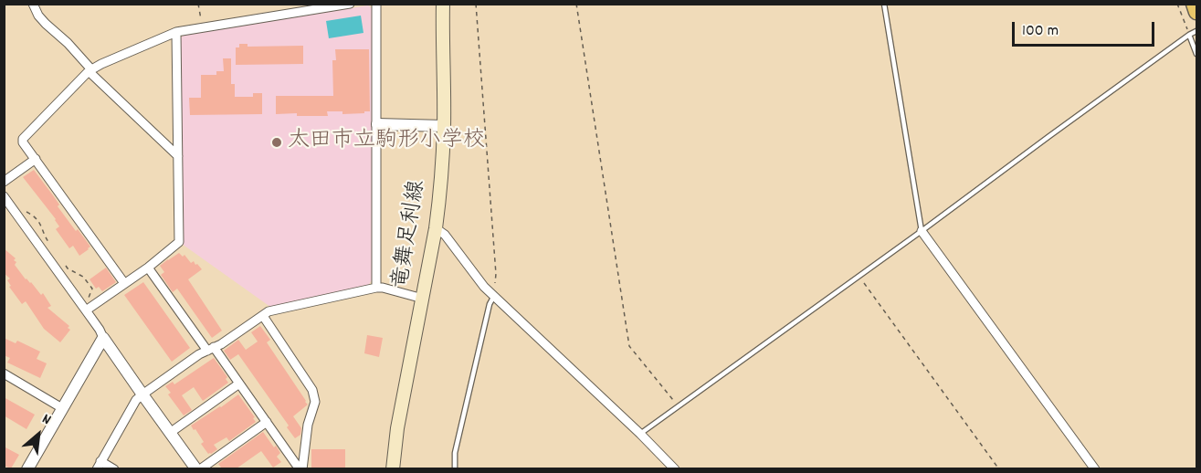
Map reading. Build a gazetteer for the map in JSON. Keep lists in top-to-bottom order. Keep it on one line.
{"streets":{"main road":["竜舞足利線"]},"places":["太田市立駒形小学校"],"scale_bar":"100 m","north":"top right"}
